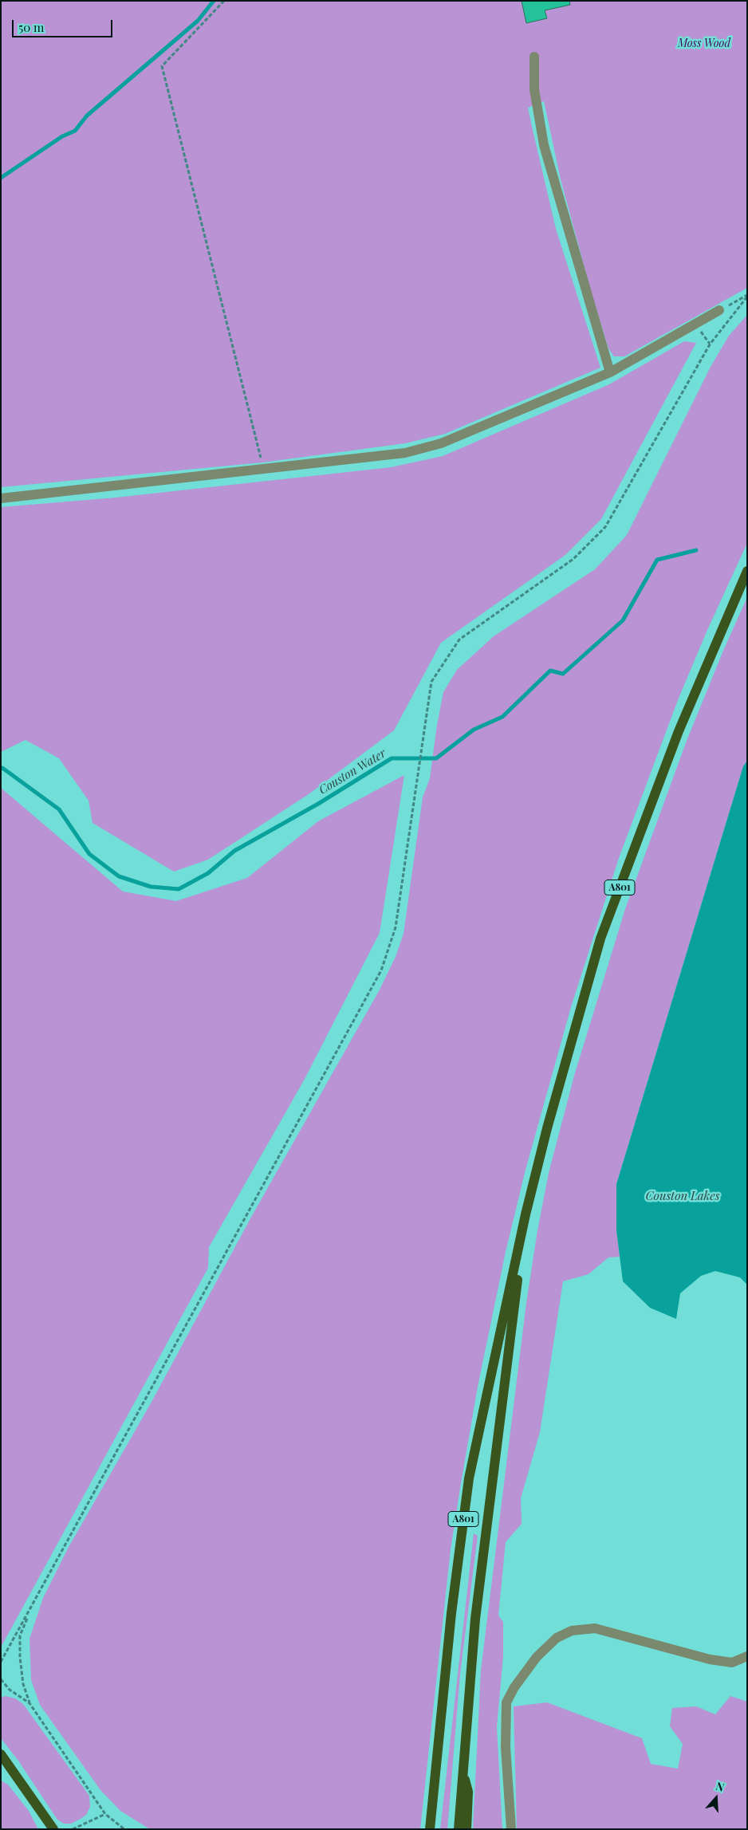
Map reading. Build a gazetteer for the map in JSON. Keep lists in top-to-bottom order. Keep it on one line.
{"streets":{"main road":["A801"]},"water":["Couston Water","Couston Lakes"],"parks":["Moss Wood"],"scale_bar":"50 m","north":"top"}
